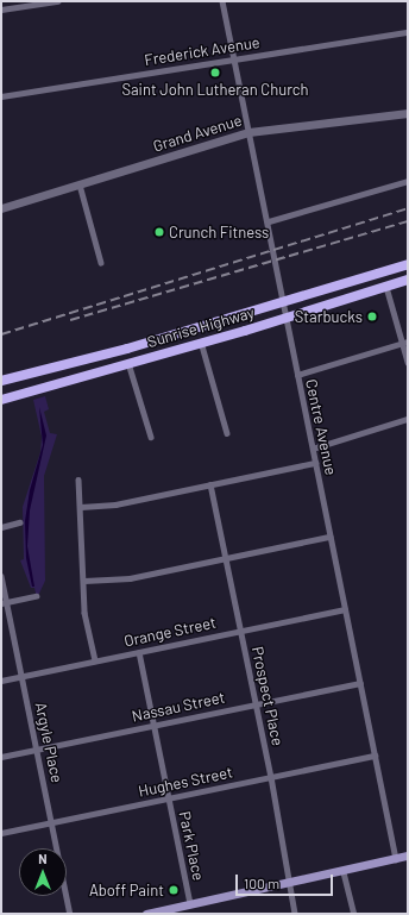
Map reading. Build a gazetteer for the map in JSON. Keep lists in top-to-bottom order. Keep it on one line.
{"streets":{"highway":["Sunrise Highway"],"street":["Frederick Avenue","Grand Avenue","Centre Avenue","Orange Street","Prospect Place","Nassau Street","Argyle Place","Hughes Street","Park Place"]},"crossings":[["Frederick Avenue","Centre Avenue"],["Grand Avenue","Centre Avenue"],["Sunrise Highway","Centre Avenue"],["Centre Avenue","Orange Street"],["Centre Avenue","Nassau Street"],["Centre Avenue","Hughes Street"],["Orange Street","Prospect Place"],["Orange Street","Argyle Place"],["Orange Street","Park Place"],["Prospect Place","Nassau Street"],["Prospect Place","Hughes Street"],["Nassau Street","Argyle Place"],["Nassau Street","Park Place"],["Argyle Place","Hughes Street"],["Hughes Street","Park Place"]],"places":["Saint John Lutheran Church","Crunch Fitness","Starbucks","Aboff Paint"],"scale_bar":"100 m","north":"top"}
